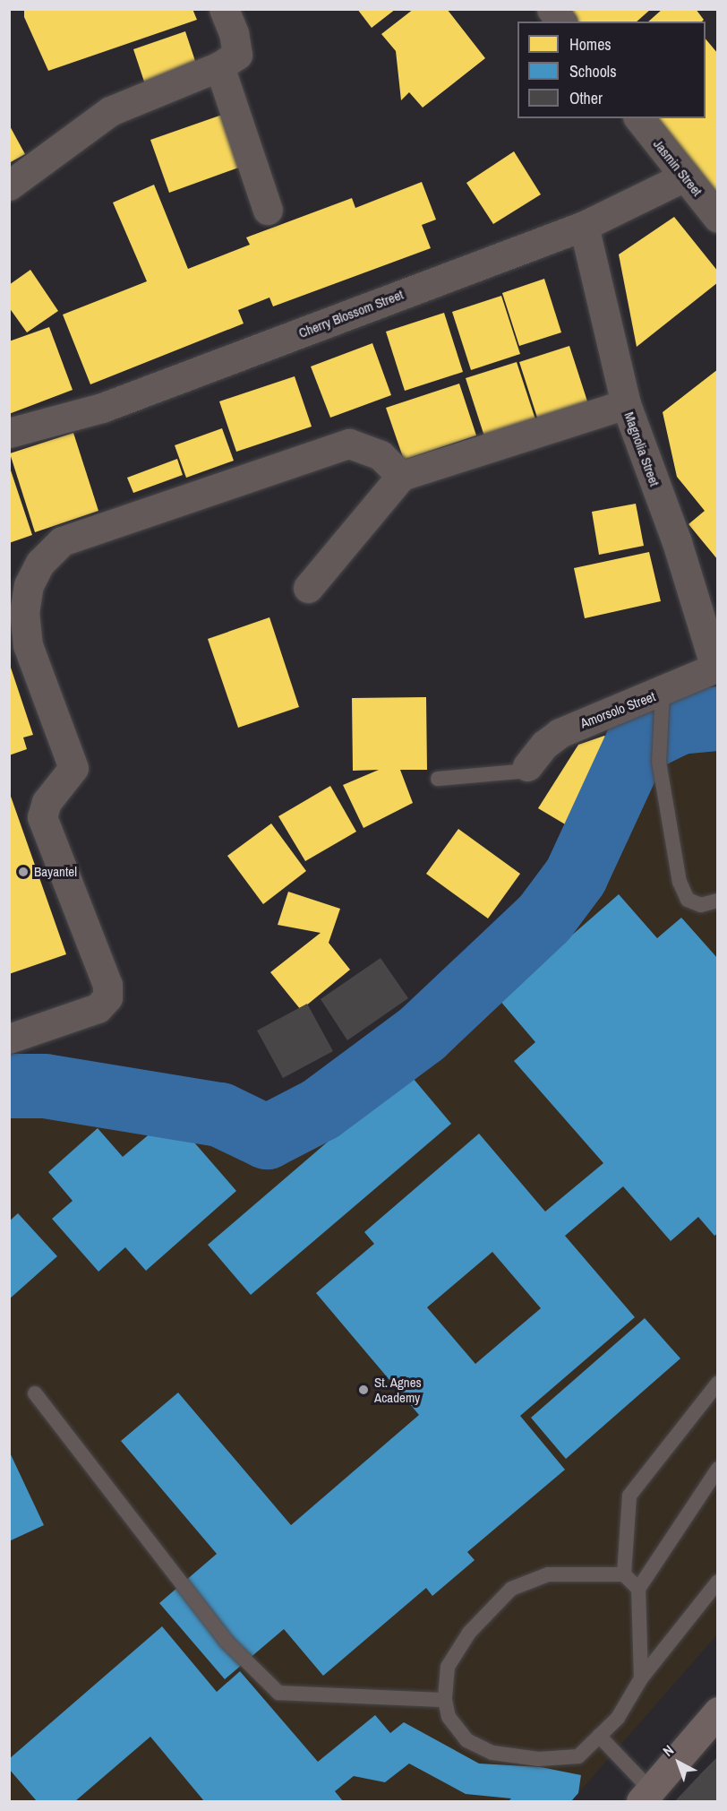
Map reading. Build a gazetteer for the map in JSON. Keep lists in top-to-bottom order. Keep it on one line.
{"streets":{"street":["Jasmin Street","Cherry Blossom Street","Magnolia Street","Amorsolo Street"]},"crossings":[["Jasmin Street","Cherry Blossom Street"],["Cherry Blossom Street","Magnolia Street"],["Magnolia Street","Amorsolo Street"]],"places":["Bayantel","St. Agnes Academy"],"legend":["Homes","Schools","Other"],"north":"top left"}
